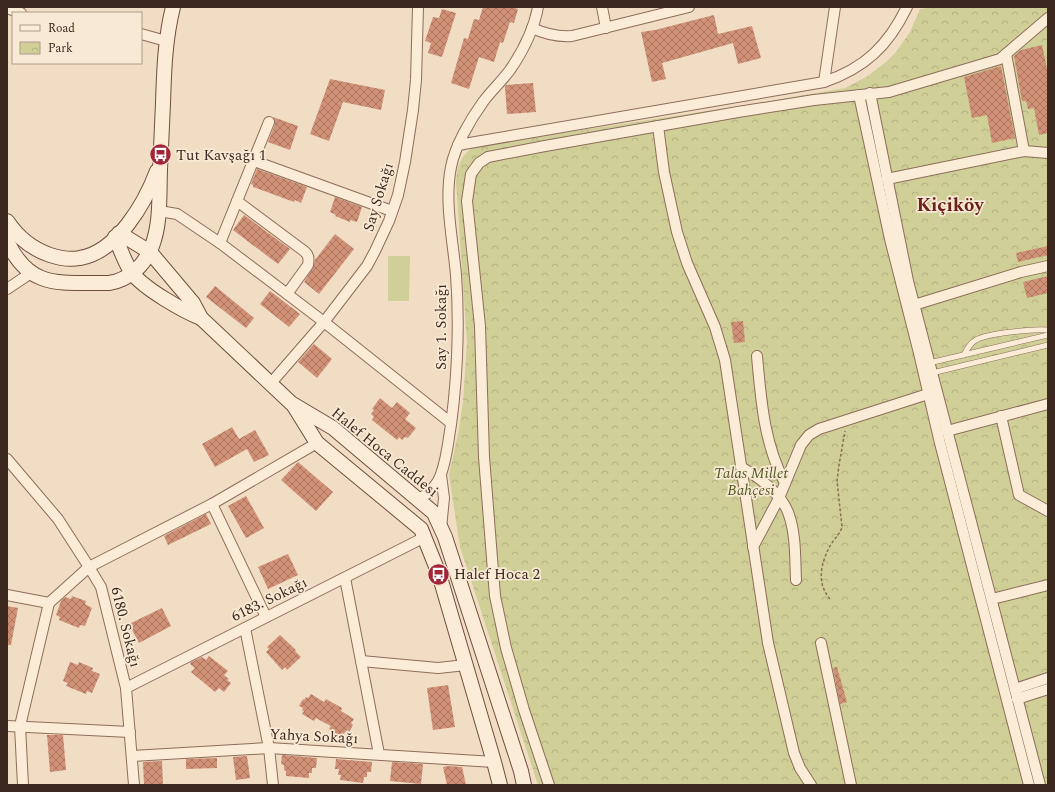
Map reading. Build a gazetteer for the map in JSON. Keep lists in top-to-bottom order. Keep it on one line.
{"streets":{"main road":["Halef Hoca Caddesi"],"street":["Say Sokağı","Say 1. Sokağı","6183. Sokağı","6180. Sokağı","Yahya Sokağı"]},"crossings":[["Say 1. Sokağı","Halef Hoca Caddesi"],["6183. Sokağı","6180. Sokağı"],["6180. Sokağı","Yahya Sokağı"]],"districts":["Kiçiköy"],"parks":["Talas Millet Bahçesi"],"places":{"bus stop":["Tut Kavşağı 1","Halef Hoca 2"]},"legend":["Road","Park"]}
